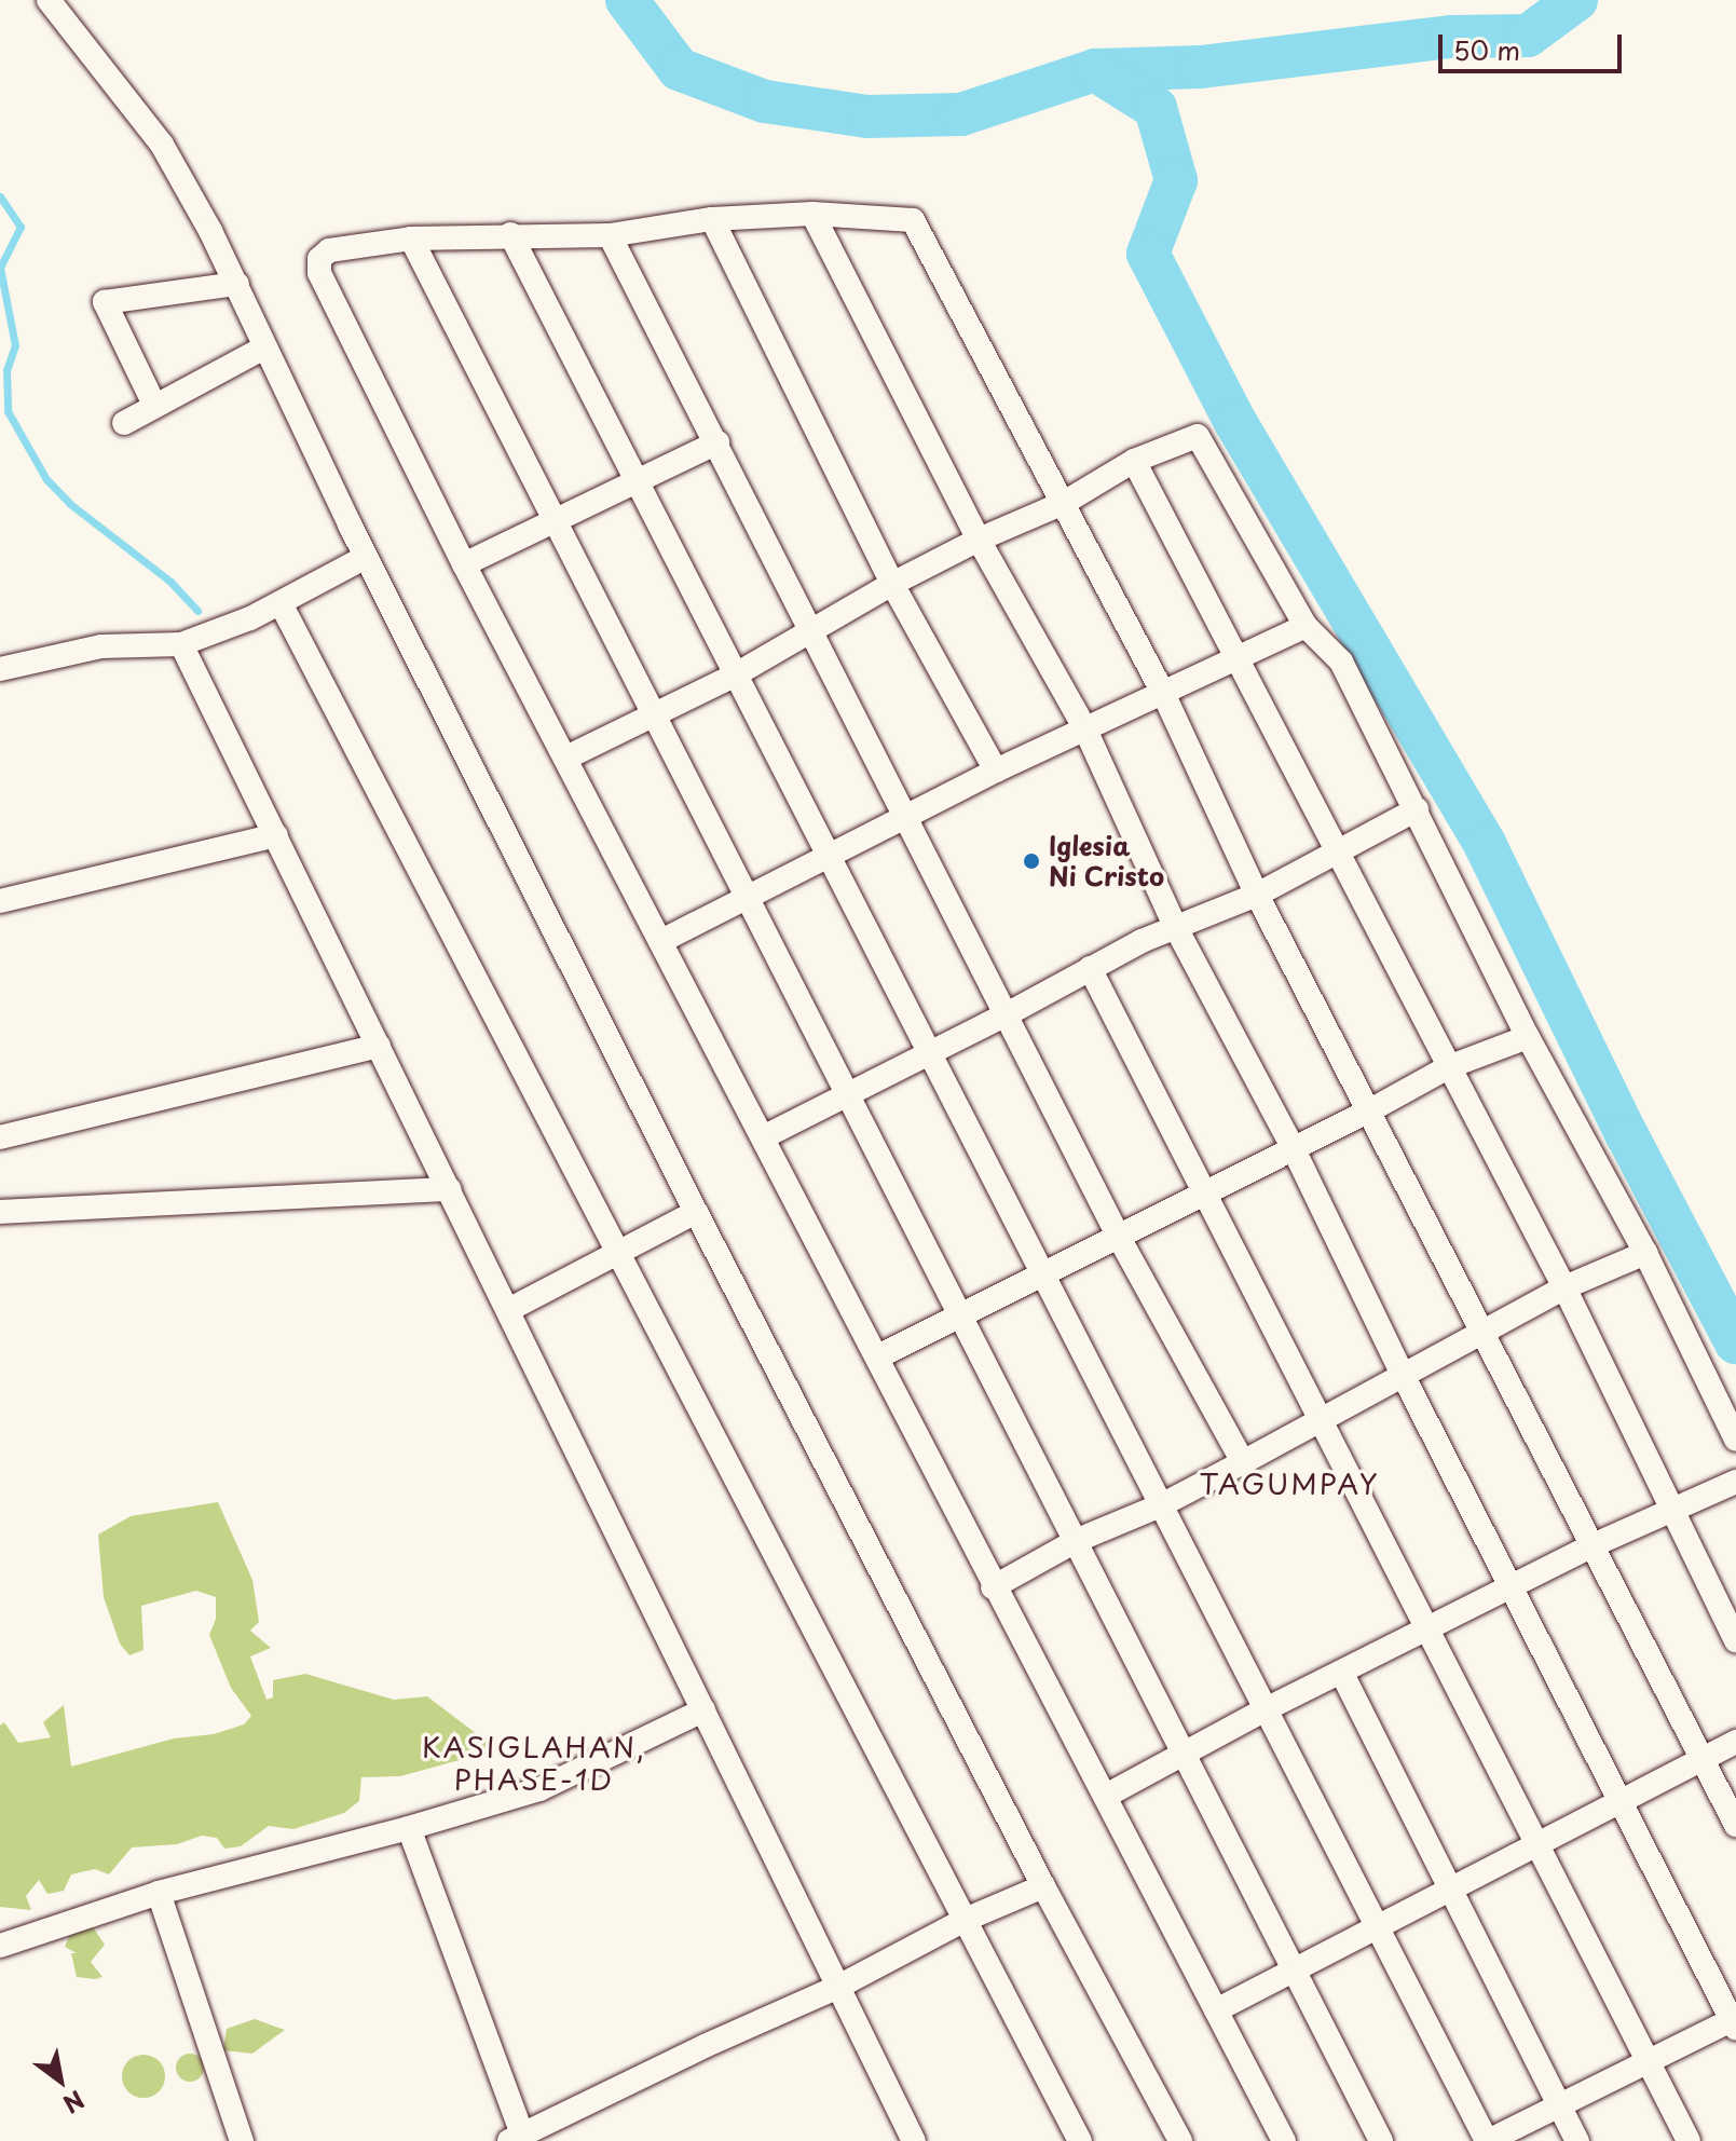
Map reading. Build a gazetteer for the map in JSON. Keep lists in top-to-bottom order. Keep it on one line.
{"districts":["TAGUMPAY","KASIGLAHAN, PHASE-1D"],"places":["Iglesia Ni Cristo"],"scale_bar":"50 m","north":"bottom right"}
